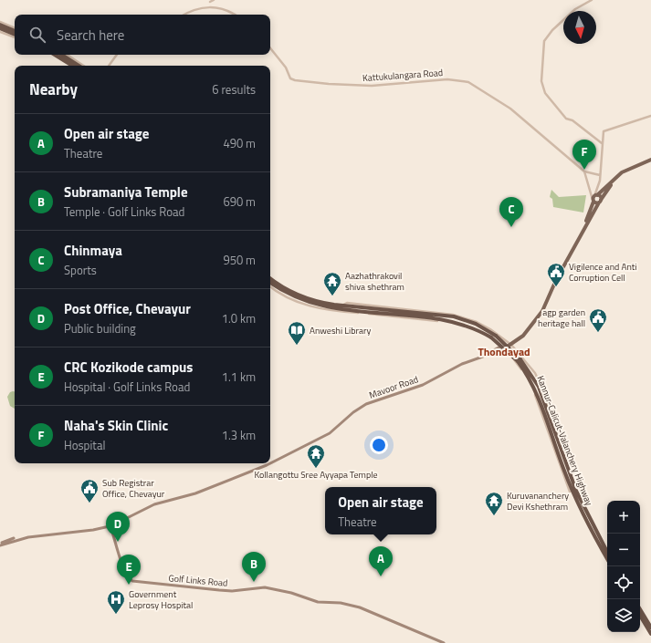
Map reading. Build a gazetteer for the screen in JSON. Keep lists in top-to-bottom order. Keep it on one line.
{"streets":{"highway":["Kannur-Calicut-Valanchery Highway"],"main road":["Mavoor Road","Golf Links Road"],"street":["Kattukulangara Road"]},"crossings":[["Mavoor Road","Golf Links Road"]],"districts":["Thondayad"],"places":{"public building":["Vigilence and Anti Corruption Cell","agp garden heritage hall","Sub Registrar Office, Chevayur"],"temple":["Aazhathrakovil shiva shethram","Kollangottu Sree Ayyapa Temple","Kuruvananchery Devi Kshethram"],"library":["Anweshi Library"],"hospital":["Government Leprosy Hospital"]},"north":"bottom","page":{"search":"Search here","heading":["Nearby","6 results"],"list":[{"mark":"A","name":"Open air stage","note":"Theatre","value":"490 m"},{"mark":"B","name":"Subramaniya Temple","note":"Temple · Golf Links Road","value":"690 m"},{"mark":"C","name":"Chinmaya","note":"Sports","value":"950 m"},{"mark":"D","name":"Post Office, Chevayur","note":"Public building","value":"1.0 km"},{"mark":"E","name":"CRC Kozikode campus","note":"Hospital · Golf Links Road","value":"1.1 km"},{"mark":"F","name":"Naha's Skin Clinic","note":"Hospital","value":"1.3 km"}],"pins":["F","C","D","A","B","E"],"popup":["Open air stage","Theatre"],"map_buttons":["+","−"]}}
